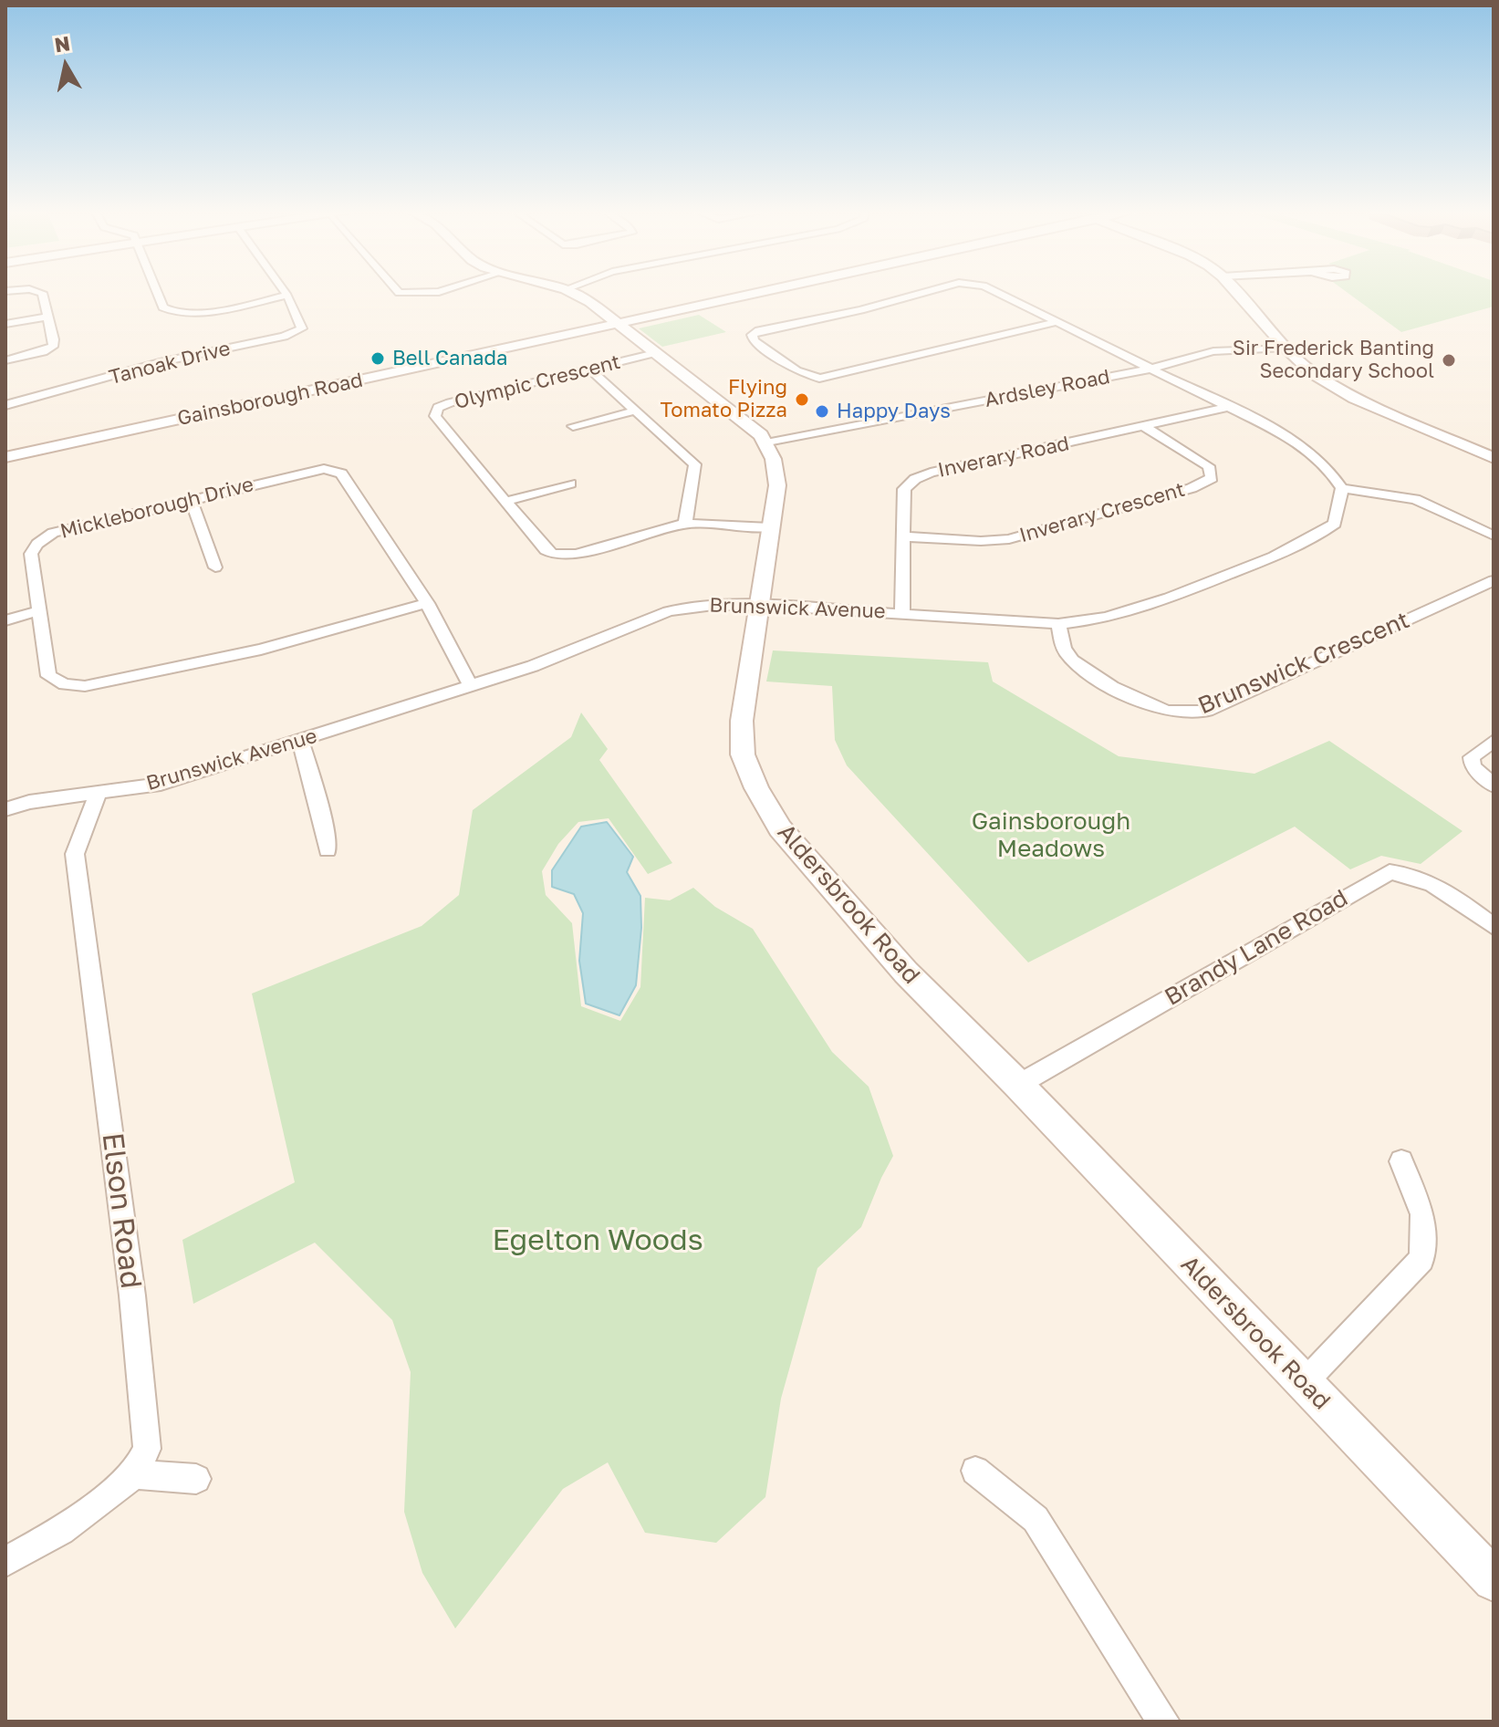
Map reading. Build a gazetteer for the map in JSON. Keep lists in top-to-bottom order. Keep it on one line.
{"streets":{"street":["Tanoak Drive","Olympic Crescent","Ardsley Road","Gainsborough Road","Inverary Road","Mickleborough Drive","Inverary Crescent","Brunswick Avenue","Brunswick Crescent","Aldersbrook Road","Brandy Lane Road","Elson Road"]},"crossings":[["Olympic Crescent","Aldersbrook Road"],["Ardsley Road","Aldersbrook Road"],["Gainsborough Road","Aldersbrook Road"],["Inverary Road","Inverary Crescent"],["Inverary Road","Brunswick Avenue"],["Mickleborough Drive","Brunswick Avenue"],["Brunswick Avenue","Brunswick Crescent"],["Brunswick Avenue","Aldersbrook Road"],["Brunswick Avenue","Elson Road"],["Aldersbrook Road","Brandy Lane Road"]],"parks":["Gainsborough Meadows","Egelton Woods"],"places":["Bell Canada","Sir Frederick Banting Secondary School","Flying Tomato Pizza","Happy Days"],"north":"top"}
